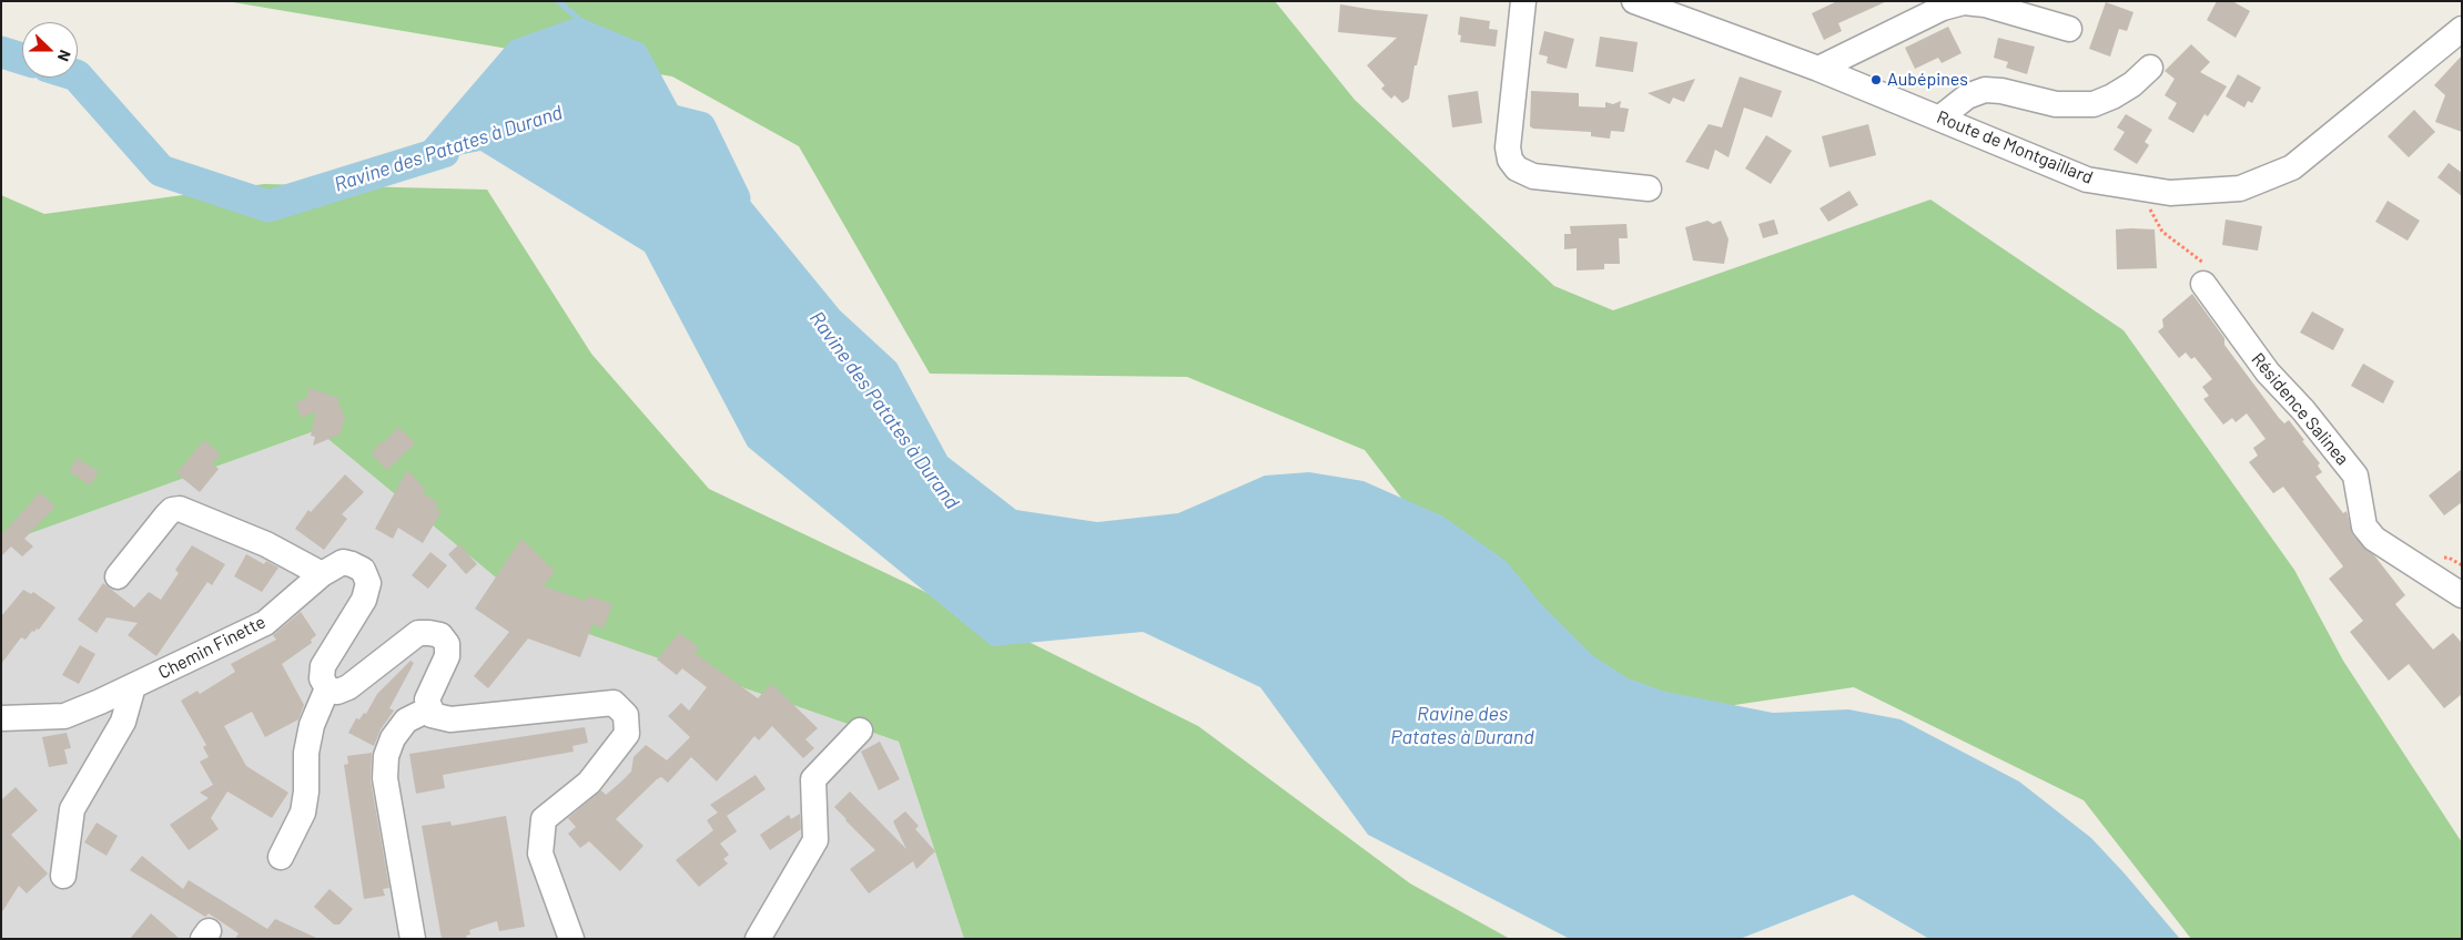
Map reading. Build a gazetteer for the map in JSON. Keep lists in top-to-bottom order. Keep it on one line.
{"streets":{"street":["Route de Montgaillard","Résidence Salinea","Chemin Finette"]},"water":["Ravine des Patates à Durand"],"places":["Aubépines"],"north":"right"}
